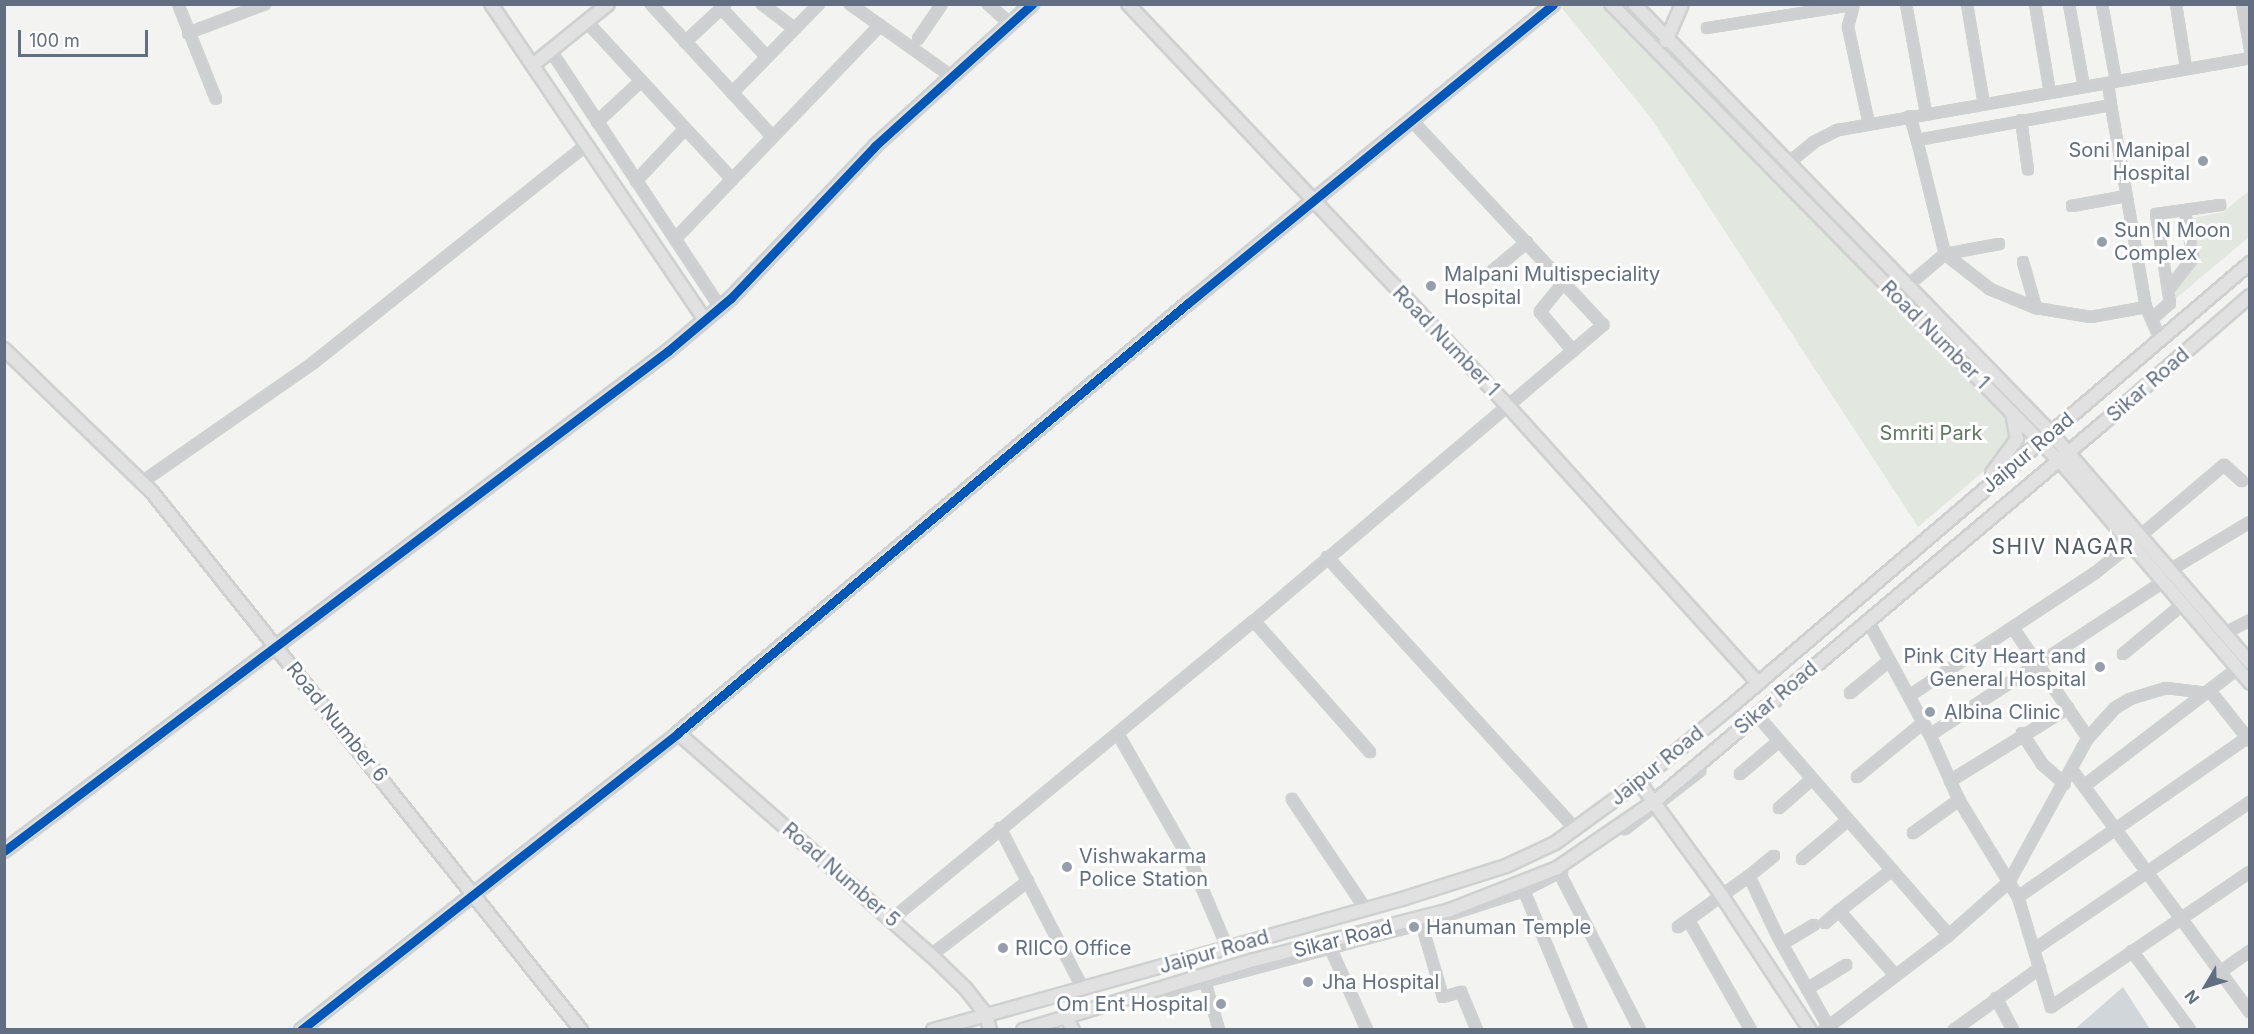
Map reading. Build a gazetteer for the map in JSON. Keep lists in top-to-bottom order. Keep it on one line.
{"streets":{"street":["Road Number 1","Sikar Road","Jaipur Road","Road Number 6","Road Number 5"]},"crossings":[["Road Number 1","Sikar Road"],["Road Number 1","Jaipur Road"],["Jaipur Road","Road Number 5"]],"districts":["SHIV NAGAR"],"parks":["Smriti Park"],"places":["Soni Manipal Hospital","Sun N Moon Complex","Malpani Multispeciality Hospital","Pink City Heart and General Hospital","Albina Clinic","Vishwakarma Police Station","Hanuman Temple","RIICO Office","Jha Hospital","Om Ent Hospital"],"scale_bar":"100 m","north":"bottom left"}
